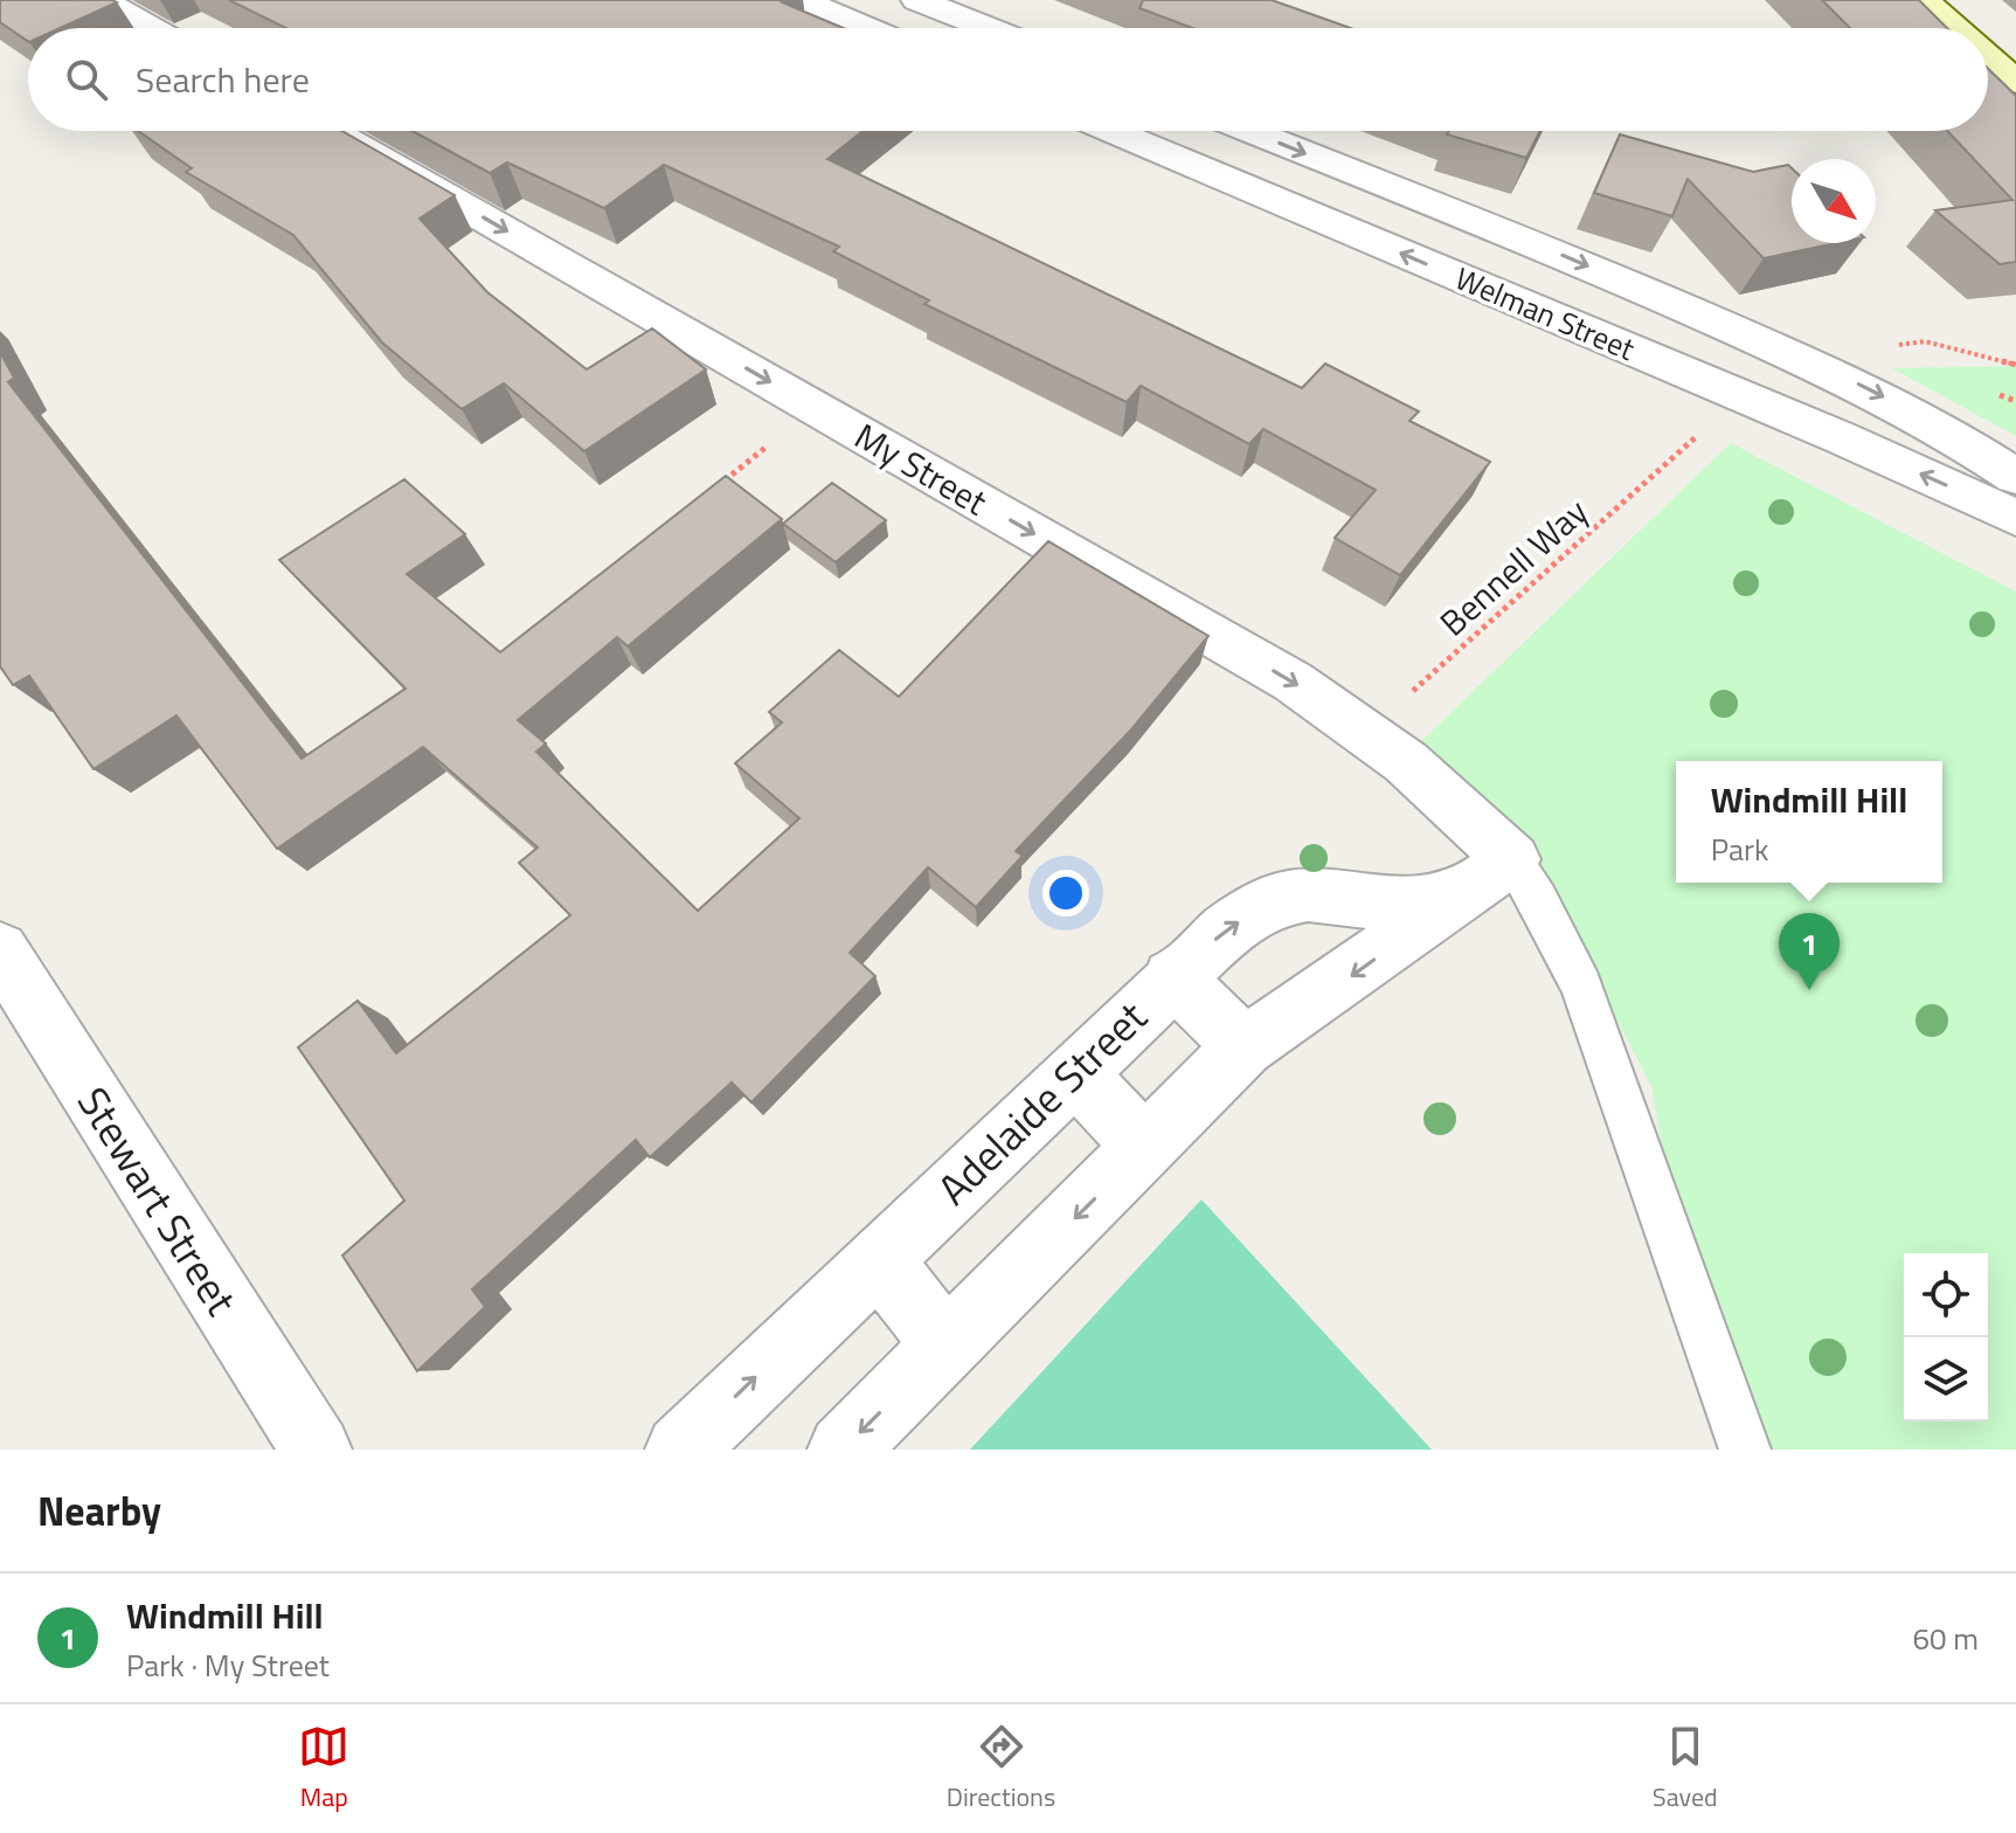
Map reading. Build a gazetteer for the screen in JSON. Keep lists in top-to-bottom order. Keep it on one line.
{"streets":{"street":["Welman Street","My Street","Adelaide Street","Stewart Street"],"path":["Bennell Way"]},"crossings":[["My Street","Bennell Way"],["My Street","Adelaide Street"]],"one_way":["My Street"],"north":"bottom right","page":{"search":"Search here","popup":["Windmill Hill","Park"],"pins":"1","heading":"Nearby","list":[{"mark":"1","name":"Windmill Hill","note":"Park · My Street","value":"60 m"}],"nav":["Map","Directions","Saved"]}}
